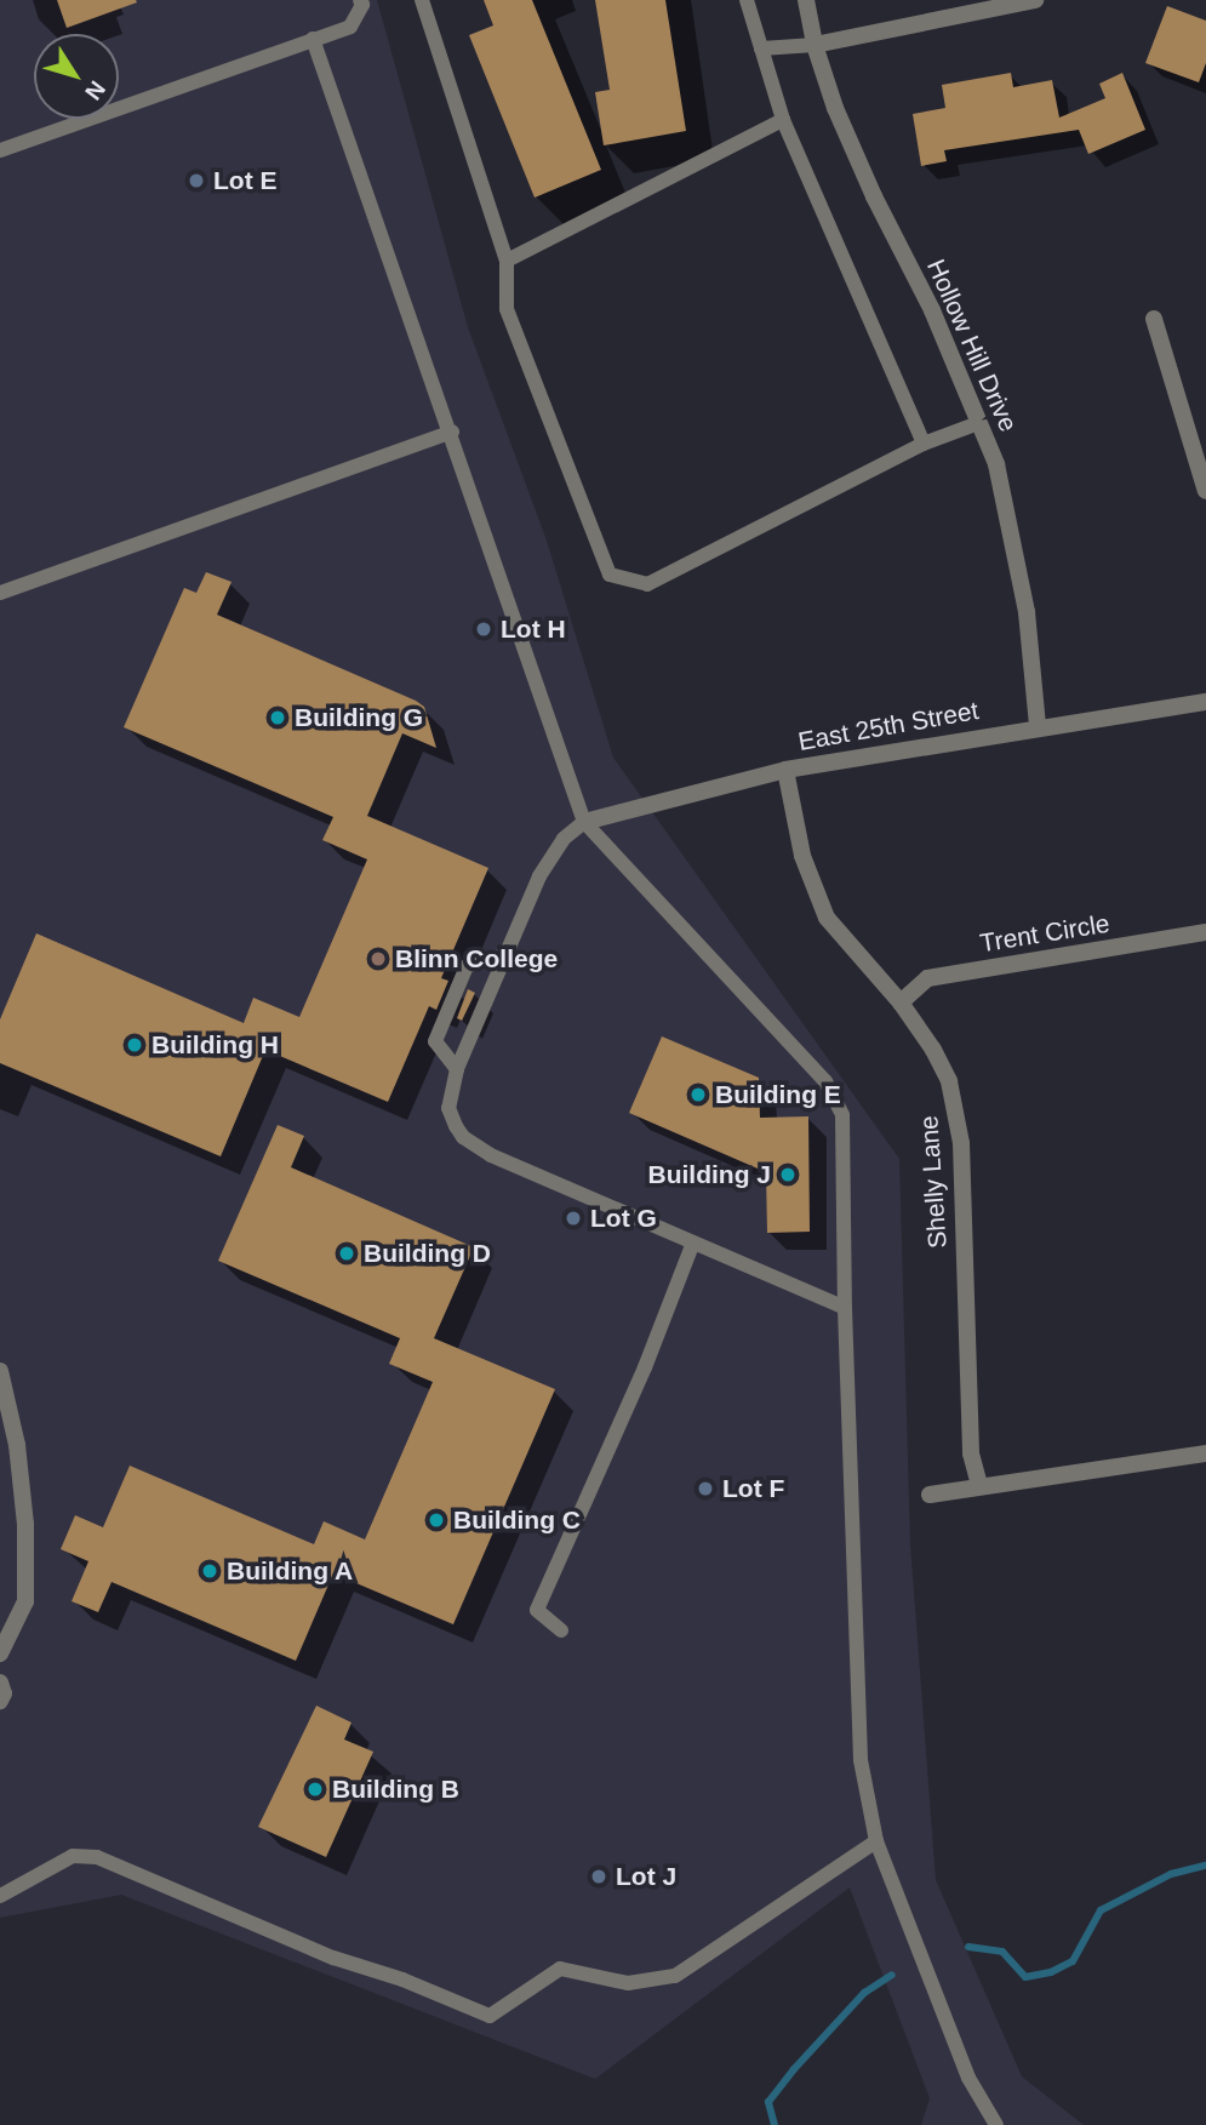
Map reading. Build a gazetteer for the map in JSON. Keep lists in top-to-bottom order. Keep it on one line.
{"streets":{"street":["Hollow Hill Drive","East 25th Street","Trent Circle","Shelly Lane"]},"crossings":[["Hollow Hill Drive","East 25th Street"],["East 25th Street","Shelly Lane"],["Trent Circle","Shelly Lane"]],"places":["Lot E","Lot H","Building G","Blinn College","Building H","Building E","Building J","Lot G","Building D","Lot F","Building C","Building A","Building B","Lot J"],"north":"bottom right"}
